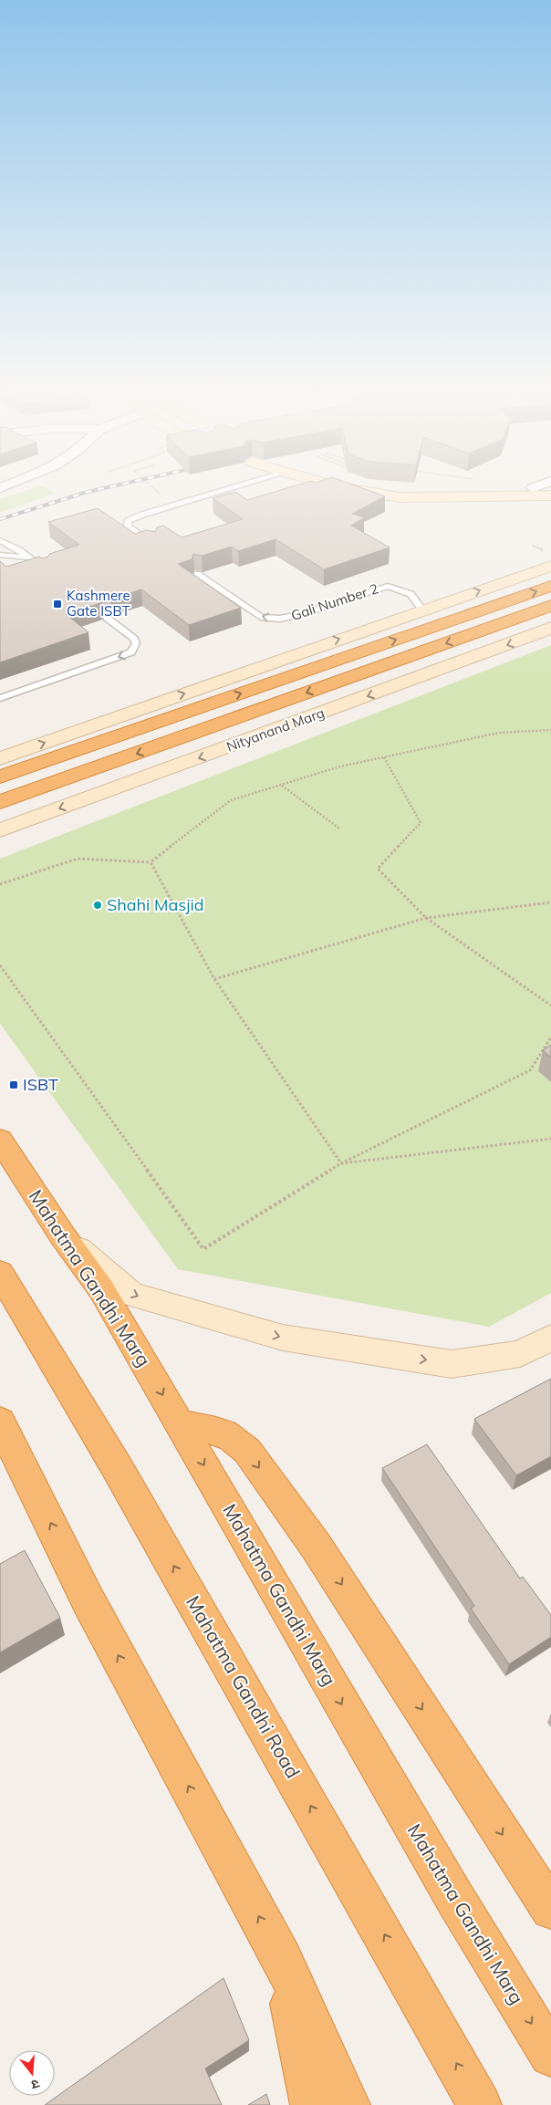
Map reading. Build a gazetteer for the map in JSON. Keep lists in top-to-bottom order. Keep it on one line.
{"streets":{"highway":["Mahatma Gandhi Marg","Mahatma Gandhi Road"],"main road":["Nityanand Marg"],"lane":["Gali Number 2"]},"one_way":["Gali Number 2"],"places":{"transit":["Kashmere Gate ISBT","ISBT"],"other":["Shahi Masjid"]},"north":"bottom"}
